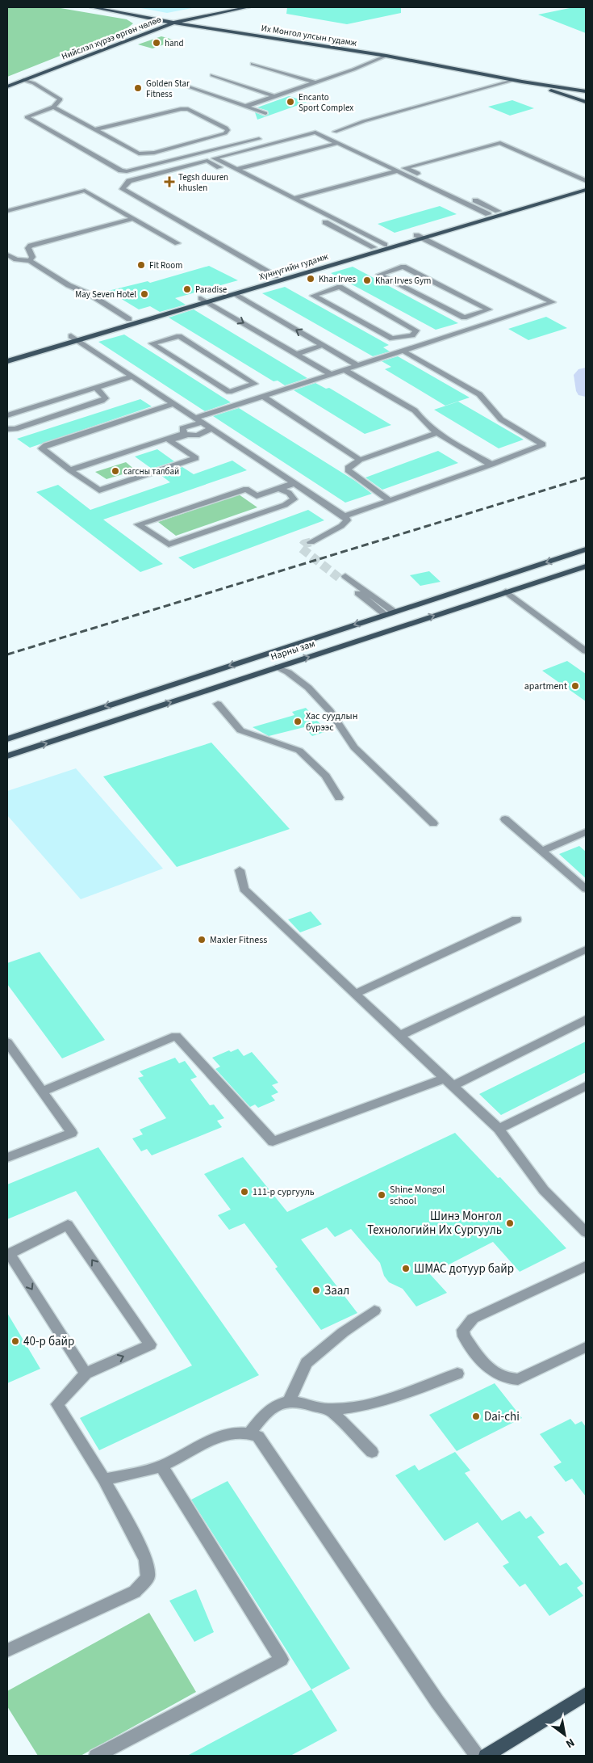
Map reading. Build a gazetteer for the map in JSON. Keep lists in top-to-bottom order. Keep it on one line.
{"streets":{"main road":["Их Монгол улсын гудамж","Нийслэл хүрээ өргөн чөлөө","Хүннүгийн гудамж","Нарны зам"]},"crossings":[["Их Монгол улсын гудамж","Нийслэл хүрээ өргөн чөлөө"]],"places":{"other":["hand","Golden Star Fitness","Encanto Sport Complex","Fit Room","Khar Irves","Khar Irves Gym","Paradise","May Seven Hotel","сагсны талбай","apartment","Хас суудлын бүрээс","Maxler Fitness","111-р сургууль","Shine Mongol school","Шинэ Монгол Технологийн Их Сургууль","ШМАС дотуур байр","Заал","40-р байр","Dai-chi"],"health":["Tegsh duuren khuslen"]},"north":"bottom right"}
